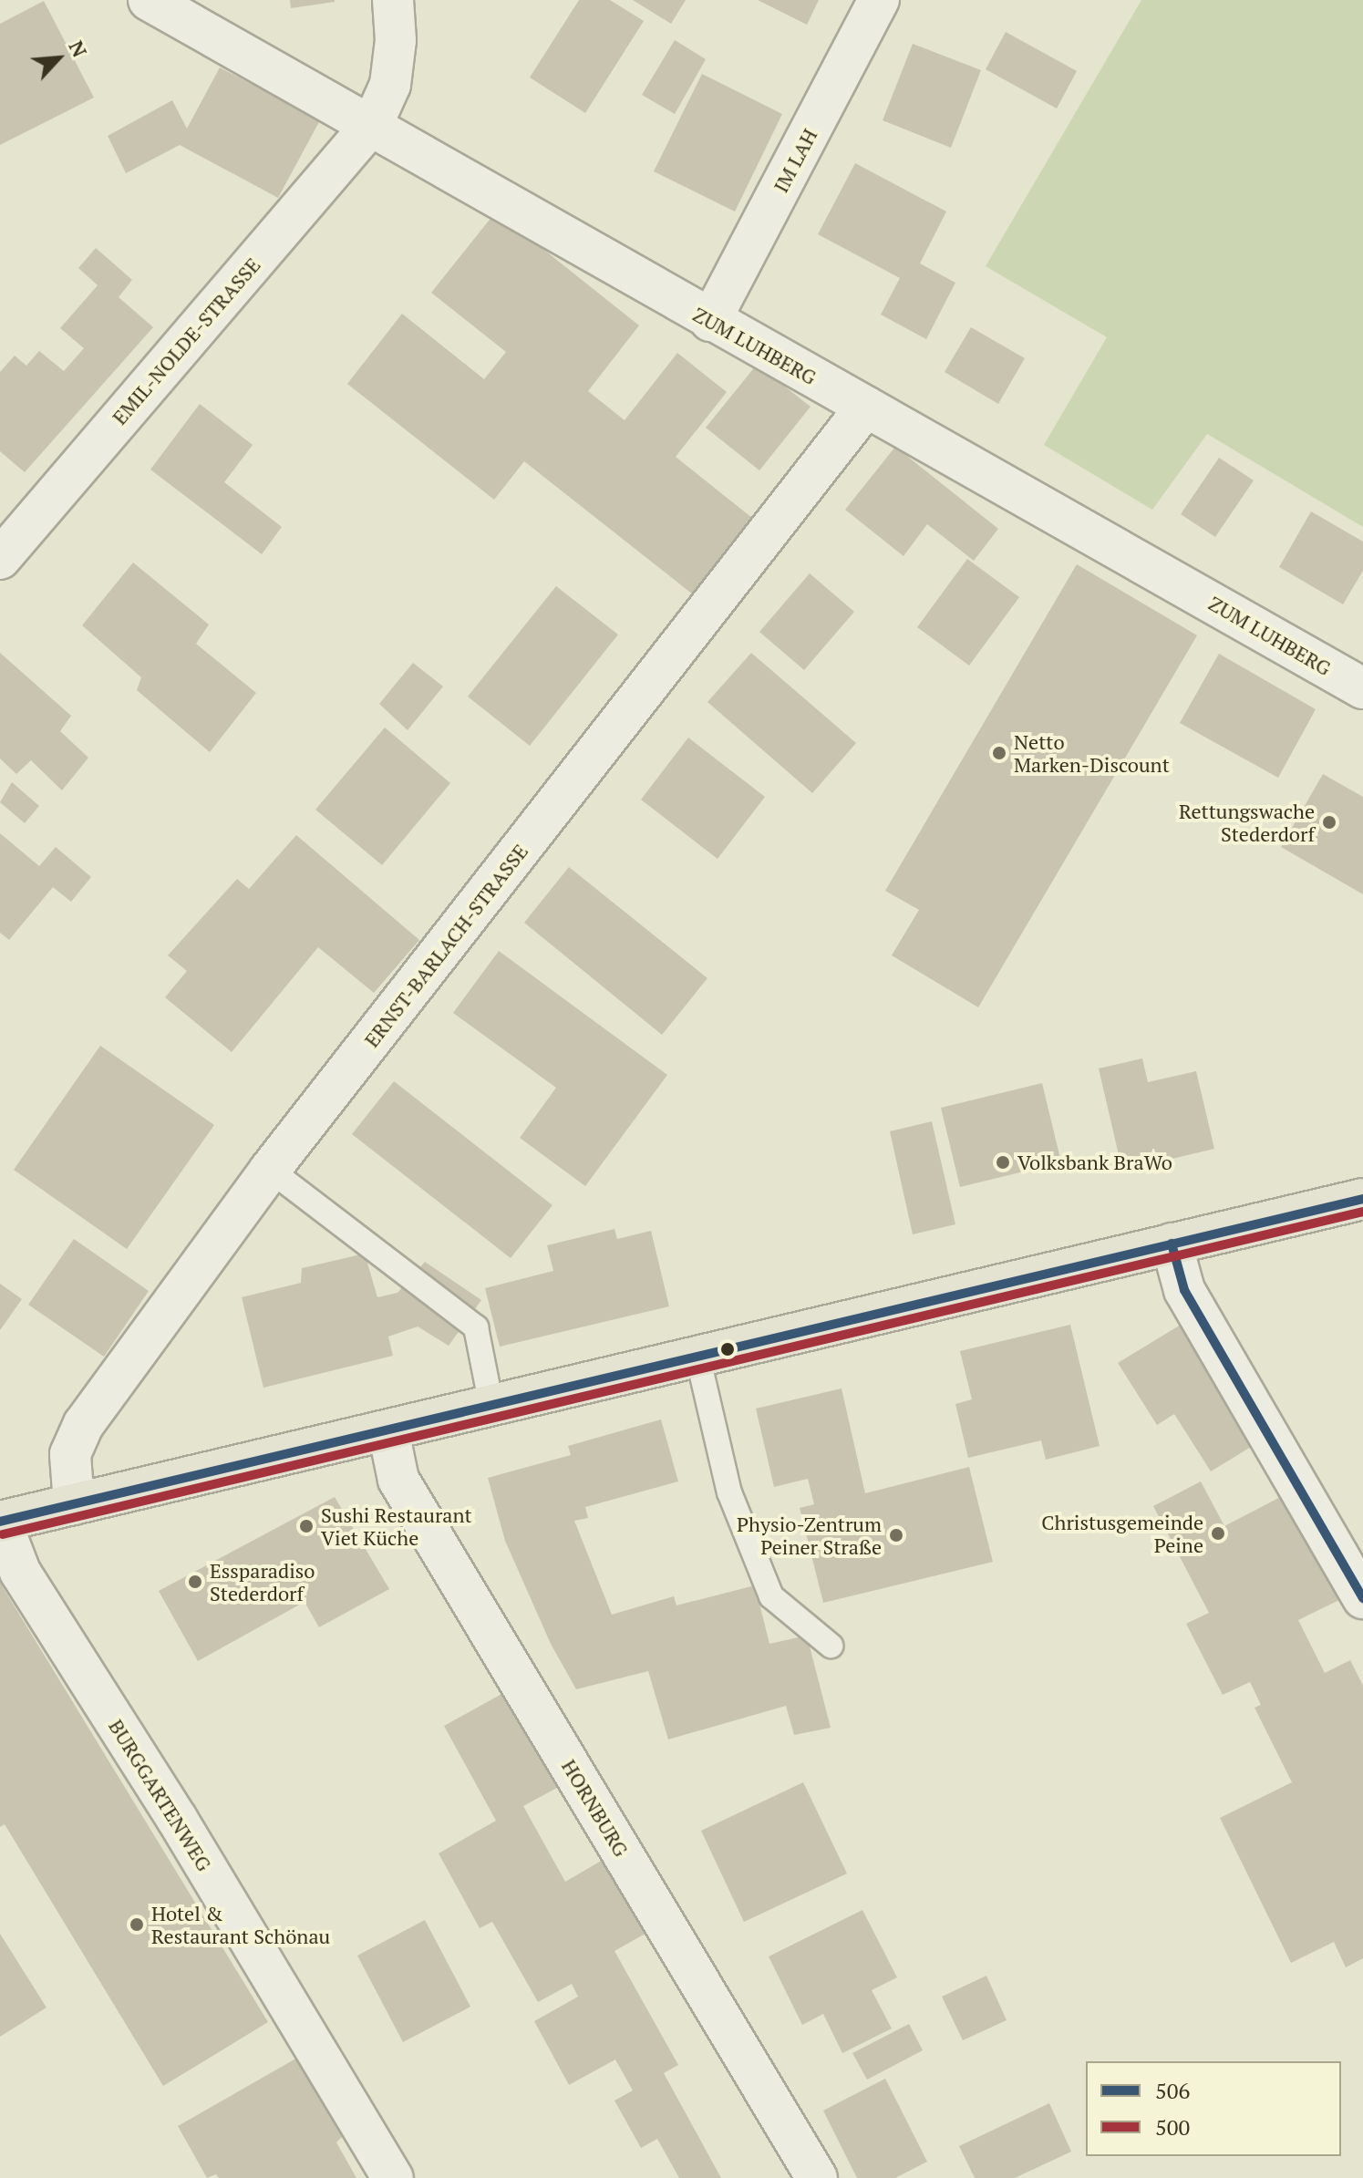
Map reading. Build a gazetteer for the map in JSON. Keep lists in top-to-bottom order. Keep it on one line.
{"streets":{"street":["IM LAH","EMIL-NOLDE-STRASSE","ZUM LUHBERG","ERNST-BARLACH-STRASSE","BURGGARTENWEG","HORNBURG"]},"crossings":[["IM LAH","ZUM LUHBERG"],["EMIL-NOLDE-STRASSE","ZUM LUHBERG"],["ZUM LUHBERG","ERNST-BARLACH-STRASSE"]],"places":["Netto Marken-Discount","Rettungswache Stederdorf","Volksbank BraWo","Sushi Restaurant Viet Küche","Christusgemeinde Peine","Physio-Zentrum Peiner Straße","Essparadiso Stederdorf","Hotel & Restaurant Schönau"],"lines":["transit line 506","transit line 500"],"legend":["506","500"],"north":"top right"}
